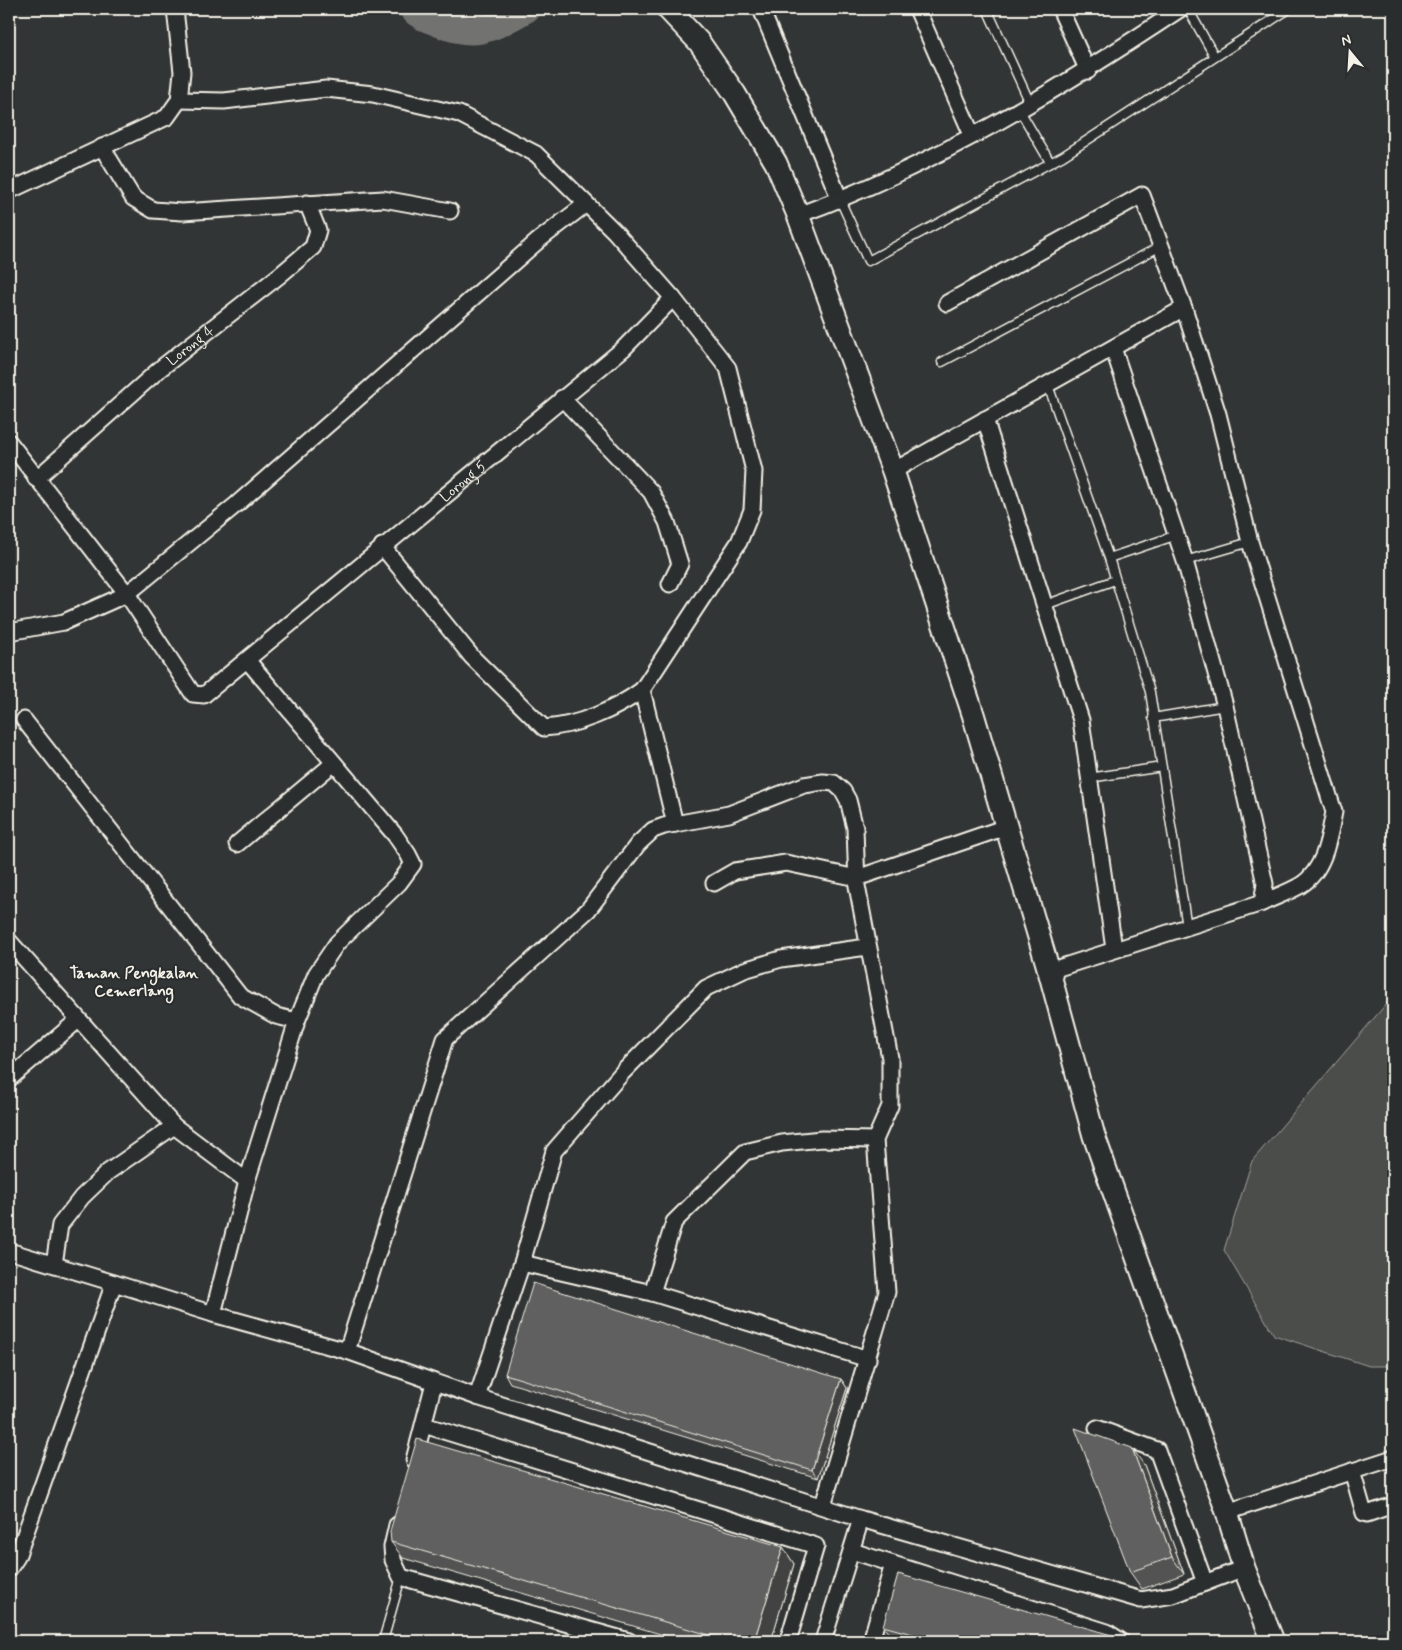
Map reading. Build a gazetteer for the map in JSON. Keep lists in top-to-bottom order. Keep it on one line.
{"streets":{"street":["Lorong 4","Lorong 5"]},"districts":["Taman Pengkalan Cemerlang"],"north":"top"}
